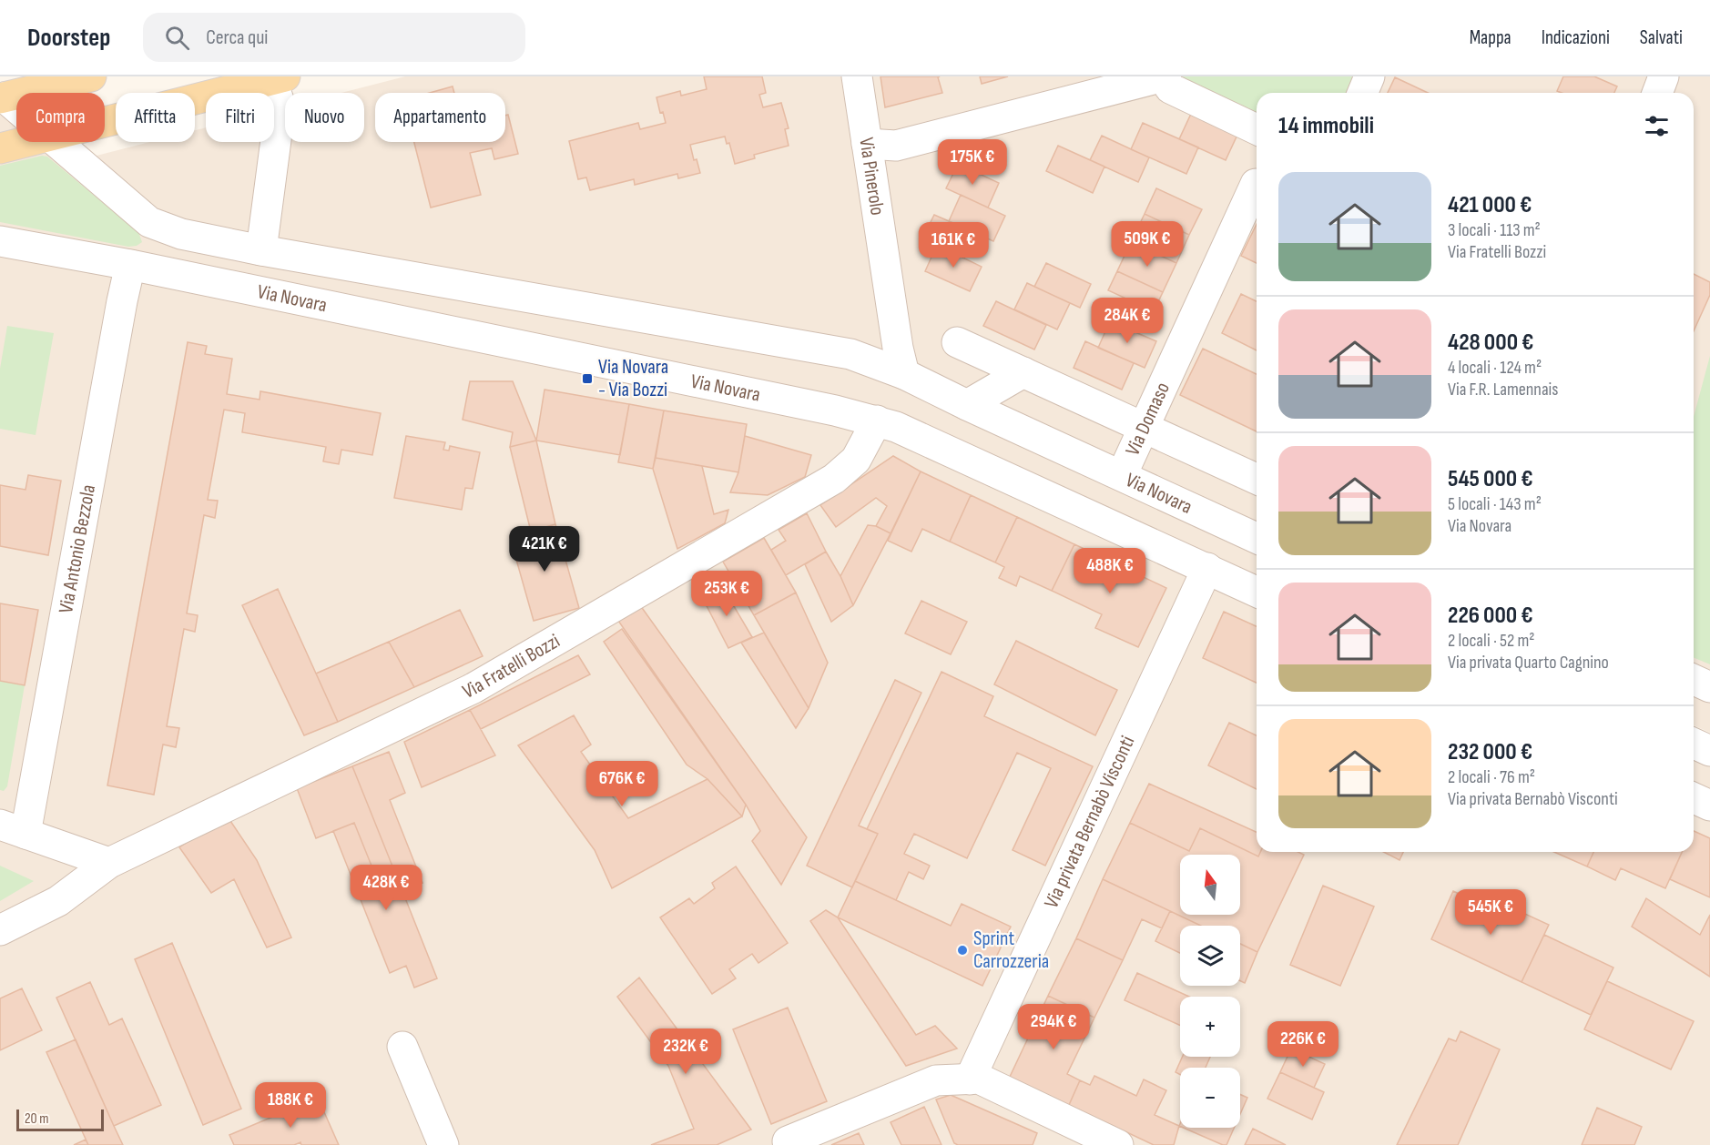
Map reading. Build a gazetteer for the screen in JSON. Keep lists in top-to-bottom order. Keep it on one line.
{"streets":{"street":["Via Pinerolo","Via Novara","Via Domaso","Via Antonio Bezzola","Via Fratelli Bozzi","Via privata Bernabò Visconti"]},"crossings":[["Via Pinerolo","Via Novara"],["Via Novara","Via Domaso"],["Via Novara","Via Antonio Bezzola"],["Via Novara","Via Fratelli Bozzi"],["Via Novara","Via privata Bernabò Visconti"]],"places":{"transit":["Via Novara - Via Bozzi"],"other":["Sprint Carrozzeria"]},"scale_bar":"20 m","north":"top","page":{"header":"Doorstep","search":"Cerca qui","nav":["Mappa","Indicazioni","Salvati"],"chip":["Compra","Affitta","Filtri","Nuovo","Appartamento"],"heading":"14 immobili","price":["175K €","509K €","161K €","284K €","421K €","488K €","253K €","676K €","428K €","545K €","294K €","226K €","232K €","188K €"],"list":[{"name":"421 000 €","note":"3 locali · 113 m² · Via Fratelli Bozzi"},{"name":"428 000 €","note":"4 locali · 124 m² · Via F.R. Lamennais"},{"name":"545 000 €","note":"5 locali · 143 m² · Via Novara"},{"name":"226 000 €","note":"2 locali · 52 m² · Via privata Quarto Cagnino"},{"name":"232 000 €","note":"2 locali · 76 m² · Via privata Bernabò Visconti"}],"map_buttons":["+","−"],"scale":"20 m"}}
